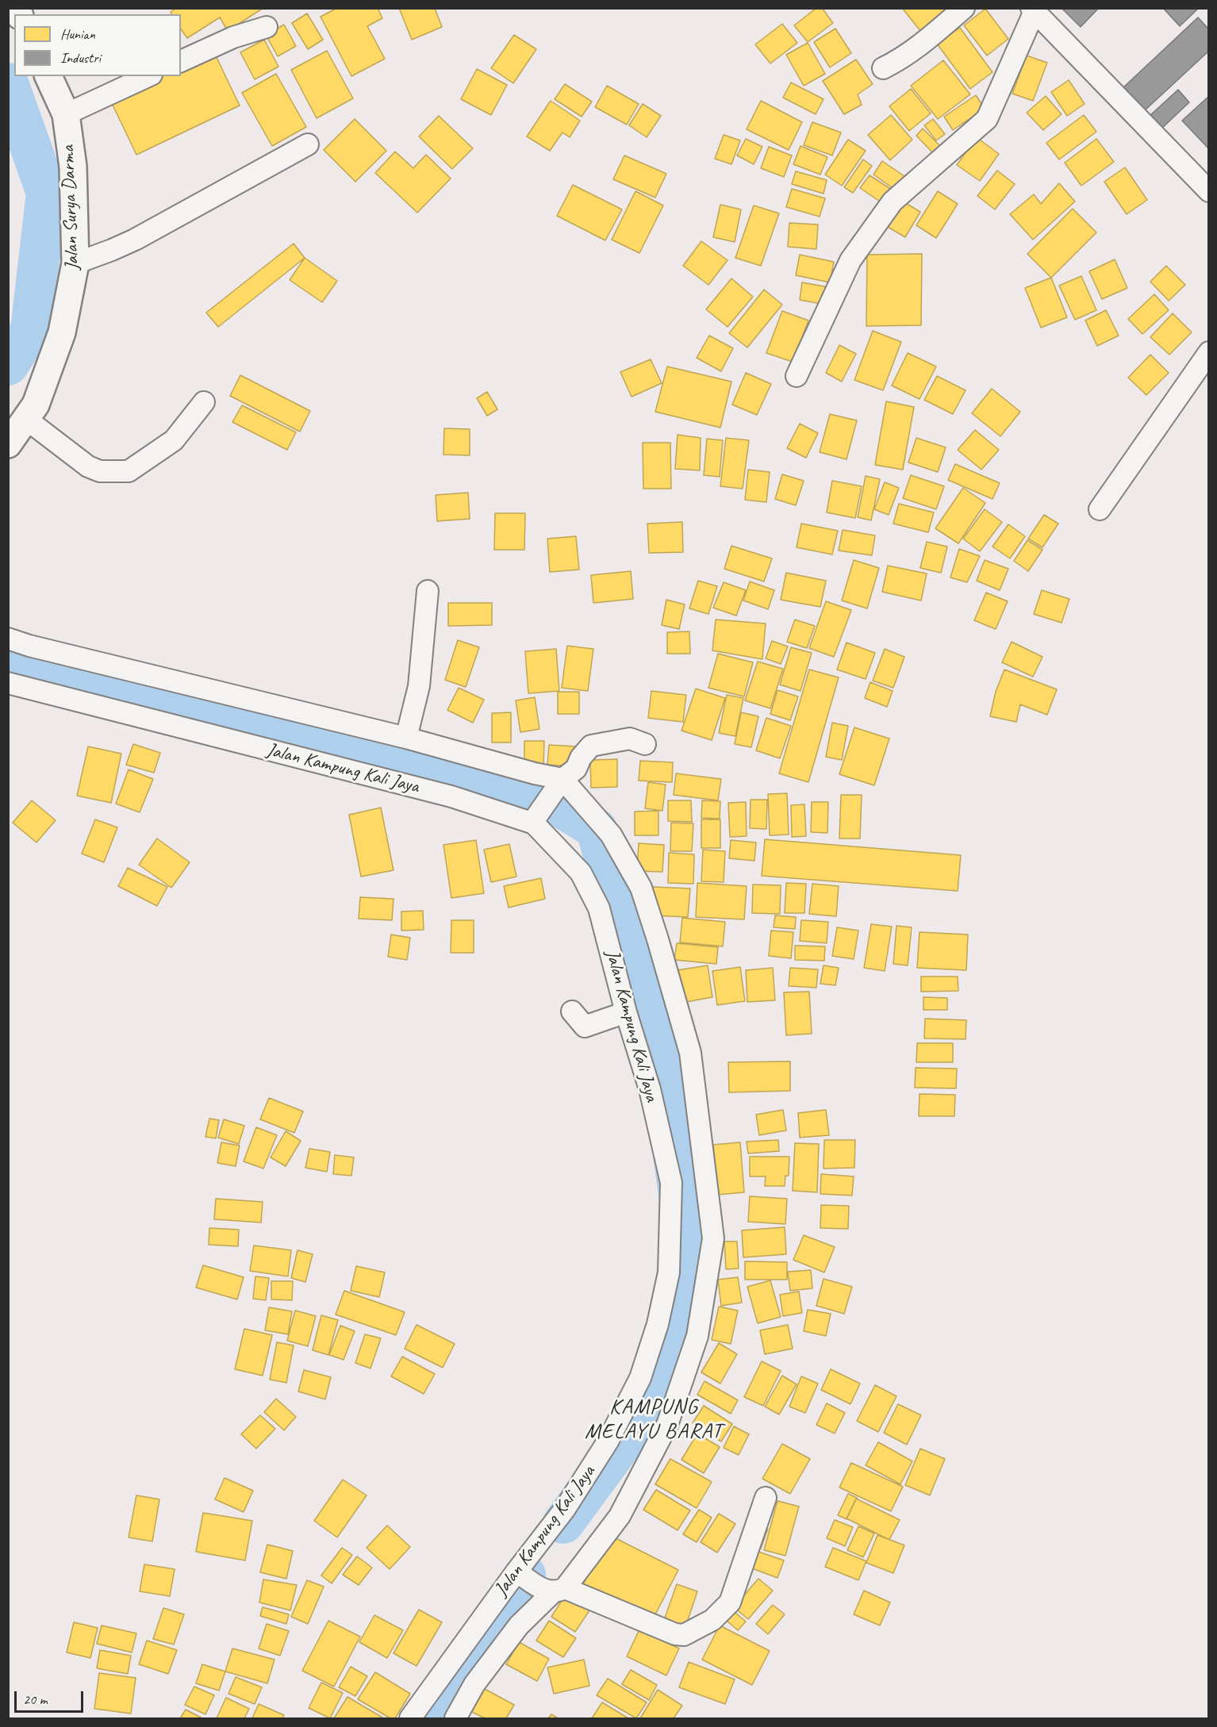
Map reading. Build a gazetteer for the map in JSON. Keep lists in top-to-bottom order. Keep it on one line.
{"streets":{"main road":["Jalan Surya Darma"],"street":["Jalan Kampung Kali Jaya"]},"districts":["KAMPUNG MELAYU BARAT"],"legend":["Hunian","Industri"],"scale_bar":"20 m"}
